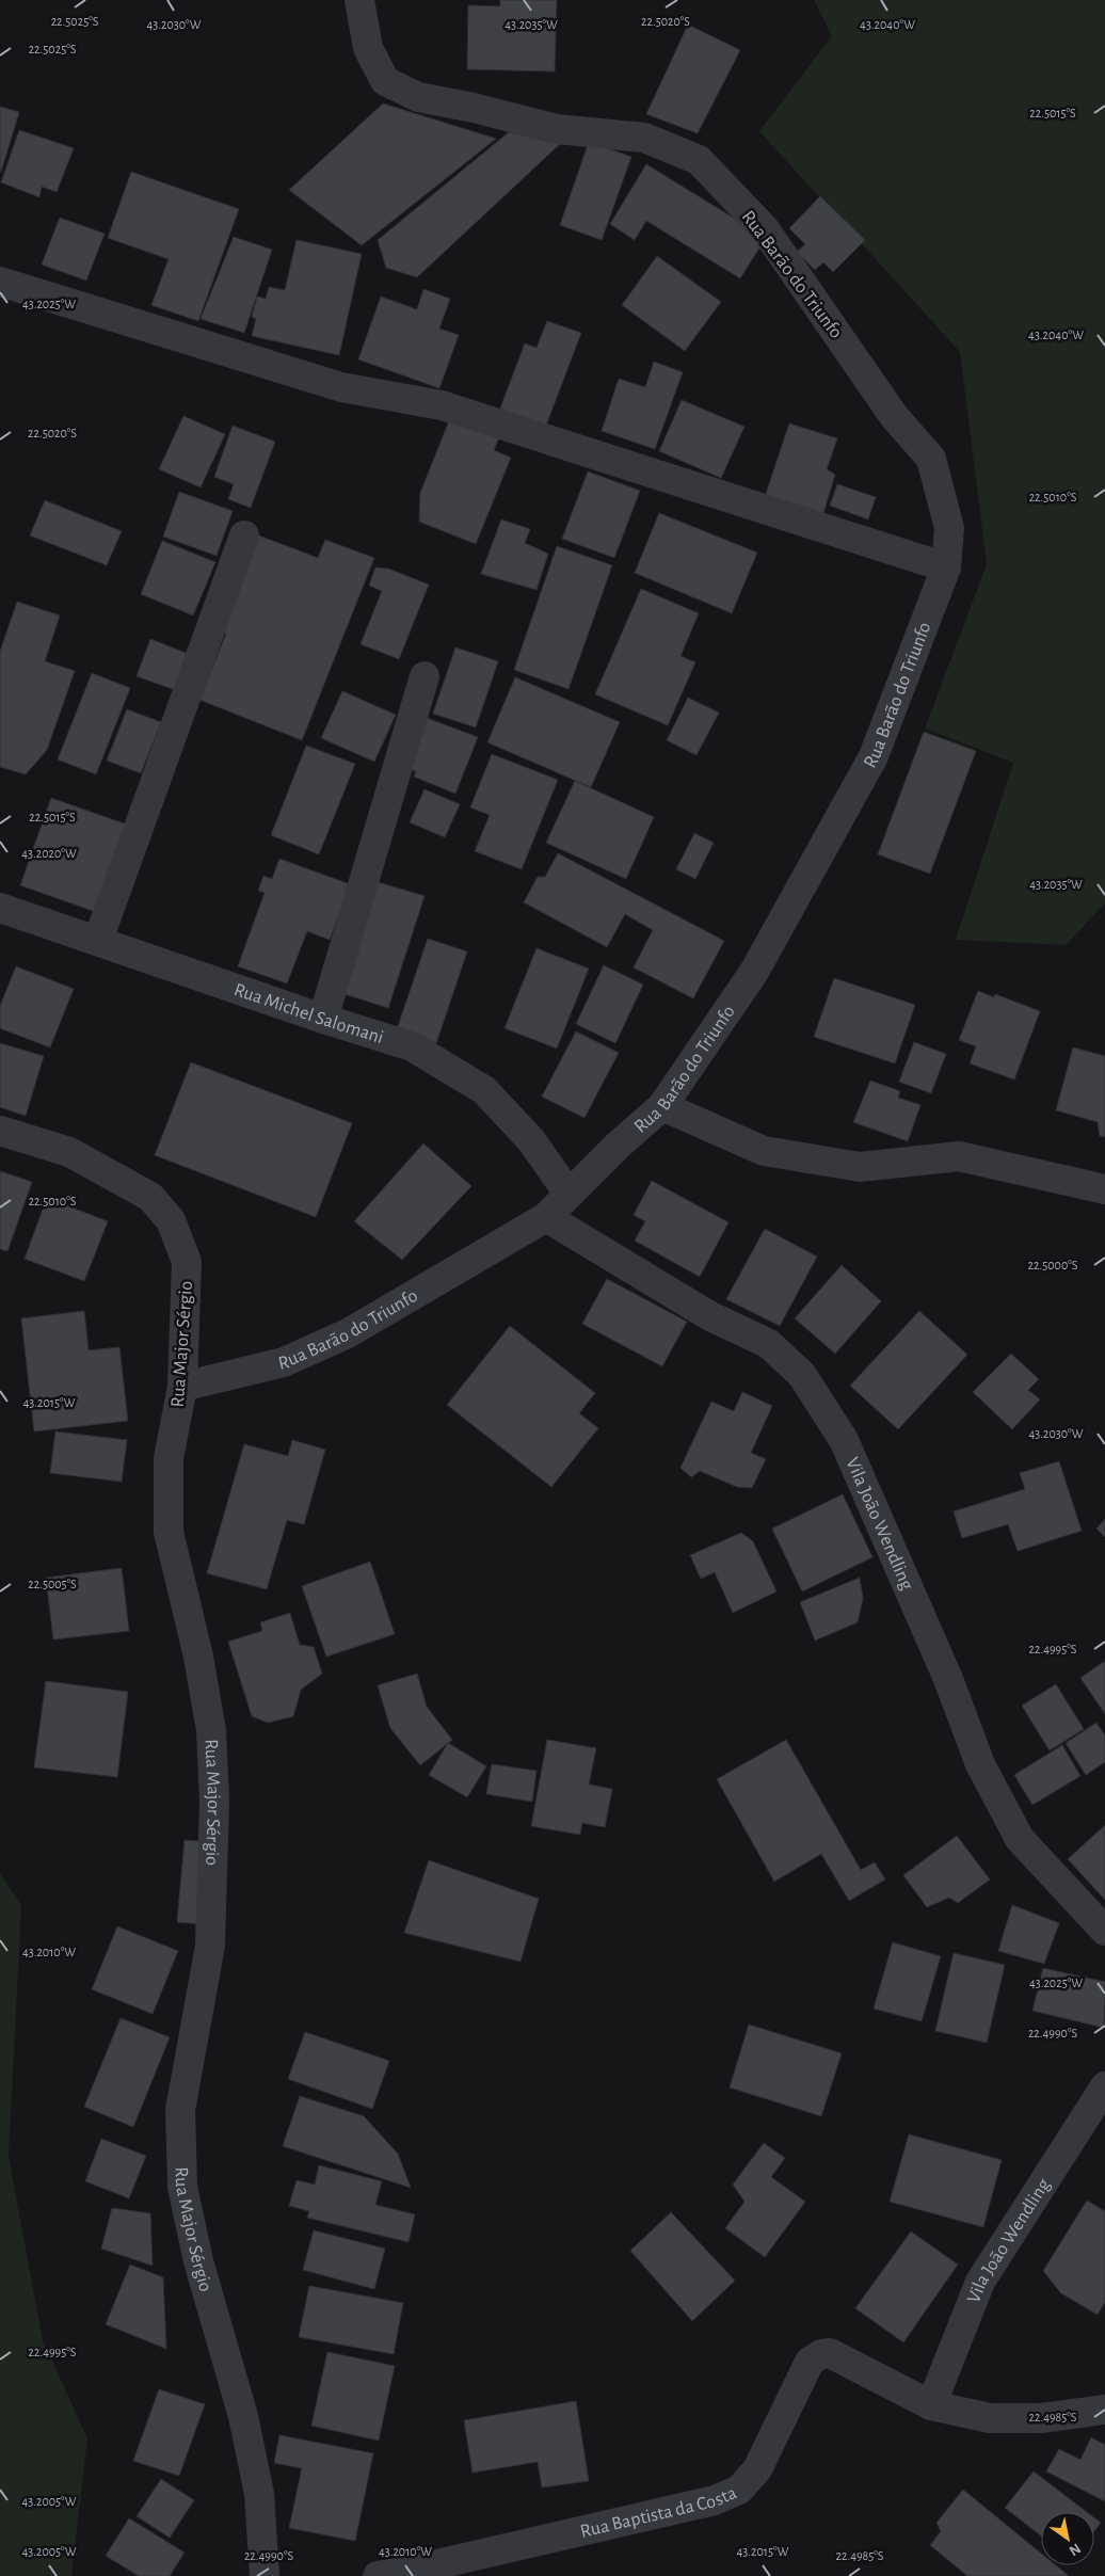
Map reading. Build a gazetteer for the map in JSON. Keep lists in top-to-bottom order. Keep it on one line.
{"streets":{"street":["Rua Barão do Triunfo","Rua Michel Salomani","Rua Major Sérgio","Vila João Wendling","Rua Baptista da Costa"]},"crossings":[["Rua Barão do Triunfo","Rua Michel Salomani"],["Rua Barão do Triunfo","Rua Major Sérgio"],["Rua Barão do Triunfo","Vila João Wendling"],["Vila João Wendling","Rua Baptista da Costa"]],"north":"bottom right","coordinates":["22.5025°S","22.5020°S","43.2030°W","43.2035°W","43.2040°W","22.5015°S","43.2025°W","22.5010°S","43.2020°W","22.5000°S","43.2015°W","22.5005°S","22.4995°S","43.2010°W","22.4990°S","22.4985°S","43.2005°W"]}
